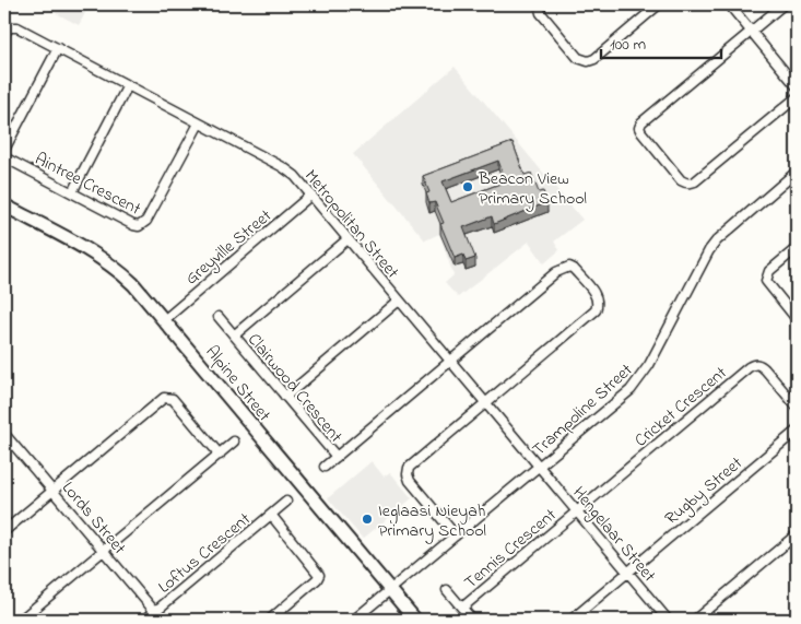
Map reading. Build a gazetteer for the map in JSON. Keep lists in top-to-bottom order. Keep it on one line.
{"streets":{"street":["Aintree Crescent","Metropolitan Street","Greyville Street","Alpine Street","Clairwood Crescent","Cricket Crescent","Trampoline Street","Rugby Street","Lords Street","Hengelaar Street","Tennis Crescent","Loftus Crescent"]},"crossings":[["Aintree Crescent","Metropolitan Street"],["Metropolitan Street","Greyville Street"],["Metropolitan Street","Clairwood Crescent"],["Metropolitan Street","Trampoline Street"],["Metropolitan Street","Hengelaar Street"],["Greyville Street","Alpine Street"],["Alpine Street","Trampoline Street"],["Cricket Crescent","Hengelaar Street"],["Cricket Crescent","Tennis Crescent"],["Trampoline Street","Hengelaar Street"],["Rugby Street","Hengelaar Street"],["Lords Street","Loftus Crescent"],["Hengelaar Street","Tennis Crescent"]],"places":["Beacon View Primary School","Ieglaasi Nieyah Primary School"],"scale_bar":"100 m"}
